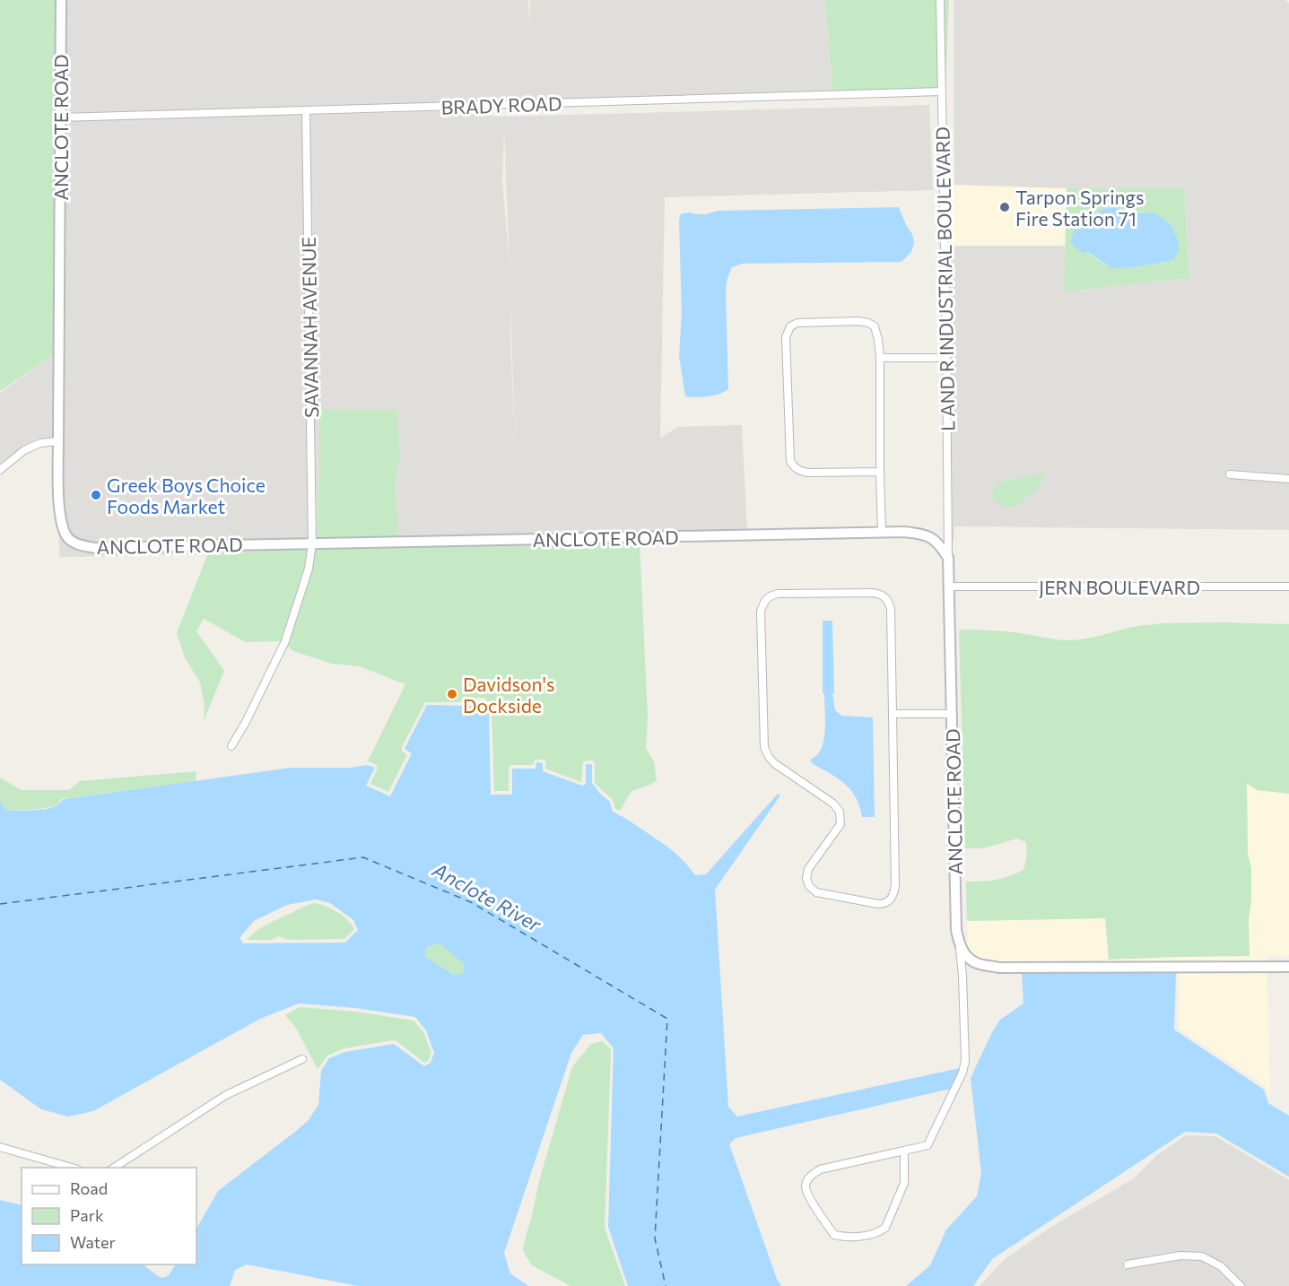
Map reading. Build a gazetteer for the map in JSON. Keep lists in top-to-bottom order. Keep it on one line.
{"streets":{"street":["BRADY ROAD","ANCLOTE ROAD","L AND R INDUSTRIAL BOULEVARD","SAVANNAH AVENUE","JERN BOULEVARD"]},"crossings":[["BRADY ROAD","ANCLOTE ROAD"],["BRADY ROAD","L AND R INDUSTRIAL BOULEVARD"],["BRADY ROAD","SAVANNAH AVENUE"],["ANCLOTE ROAD","L AND R INDUSTRIAL BOULEVARD"],["ANCLOTE ROAD","SAVANNAH AVENUE"],["ANCLOTE ROAD","JERN BOULEVARD"]],"water":["Anclote River"],"places":["Tarpon Springs Fire Station 71","Greek Boys Choice Foods Market","Davidson's Dockside"],"legend":["Road","Park","Water"]}
